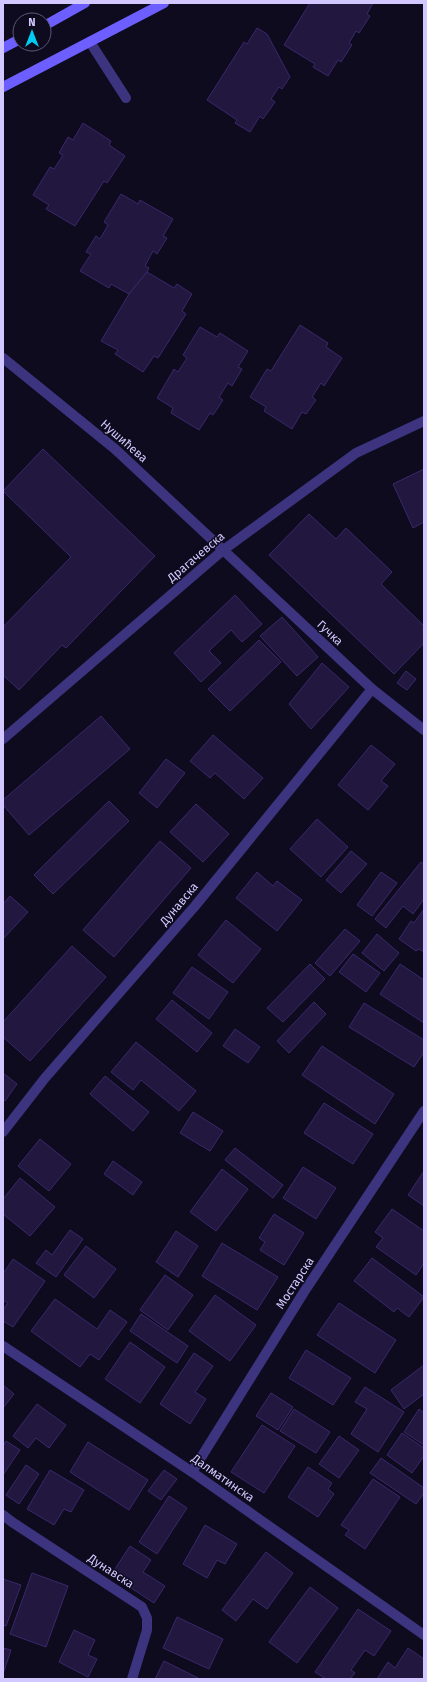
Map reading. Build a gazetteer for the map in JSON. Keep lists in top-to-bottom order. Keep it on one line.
{"streets":{"street":["Нушићева","Драгачевска","Гучка","Дунавска","Мостарска","Далматинска"]},"crossings":[["Нушићева","Драгачевска"],["Нушићева","Гучка"],["Драгачевска","Гучка"],["Гучка","Дунавска"],["Мостарска","Далматинска"]],"north":"top"}
